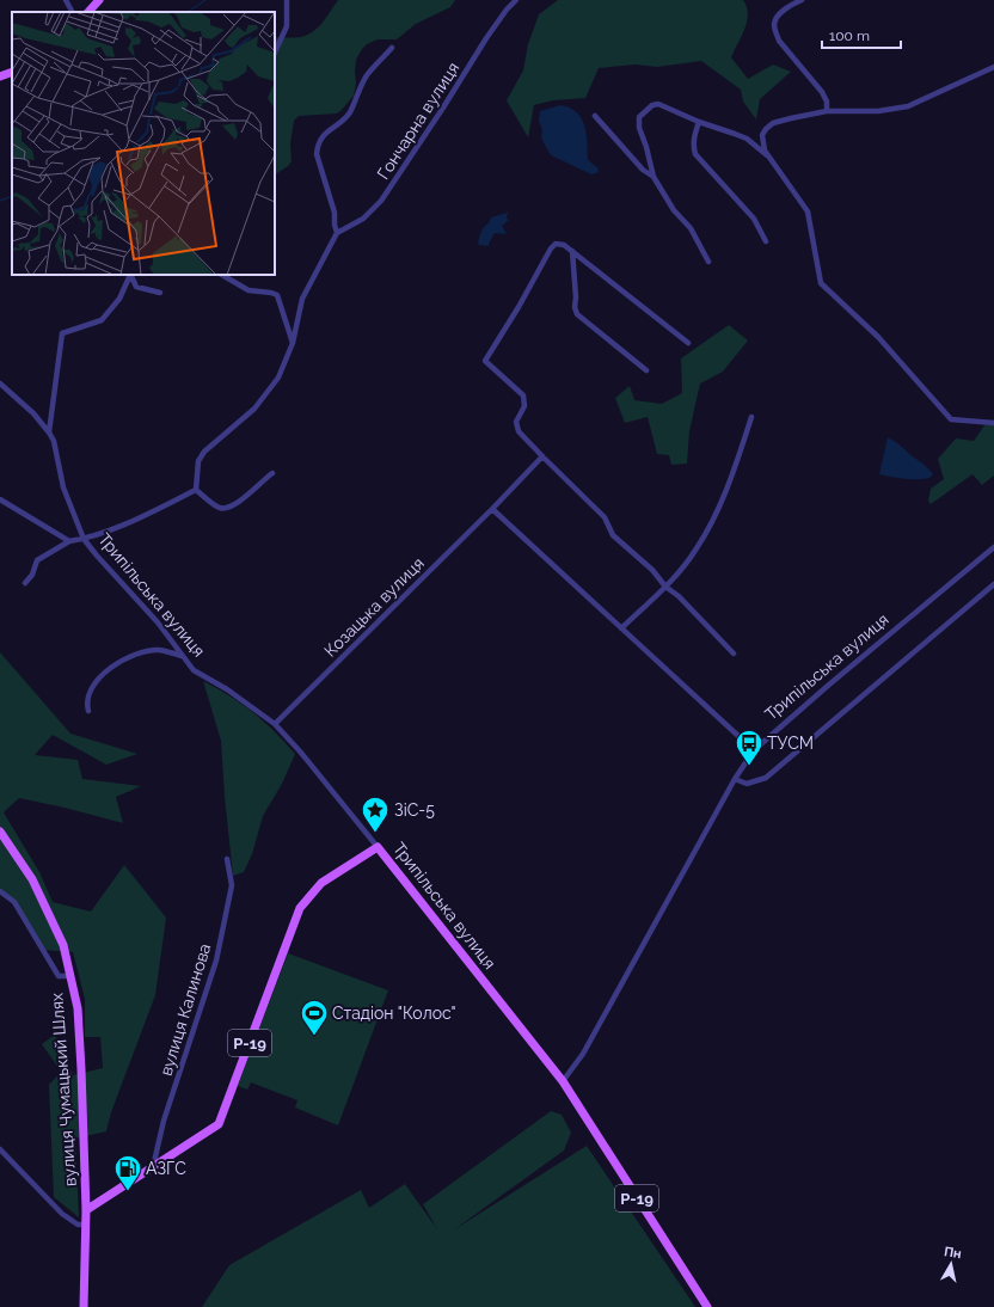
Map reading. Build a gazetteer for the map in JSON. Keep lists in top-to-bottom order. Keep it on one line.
{"streets":{"main road":["Трипільська вулиця","Р-19","вулиця Чумацький Шлях"],"street":["Гончарна вулиця","Козацька вулиця","вулиця Калинова"]},"crossings":[["Трипільська вулиця","Козацька вулиця"],["Трипільська вулиця","Р-19"],["вулиця Калинова","Р-19"],["Р-19","вулиця Чумацький Шлях"]],"places":{"bus stop":["ТУСМ"],"place":["ЗіС-5"],"sports":["Стадіон \"Колос\""],"fuel station":["АЗГС"]},"scale_bar":"100 m","north":"top"}
